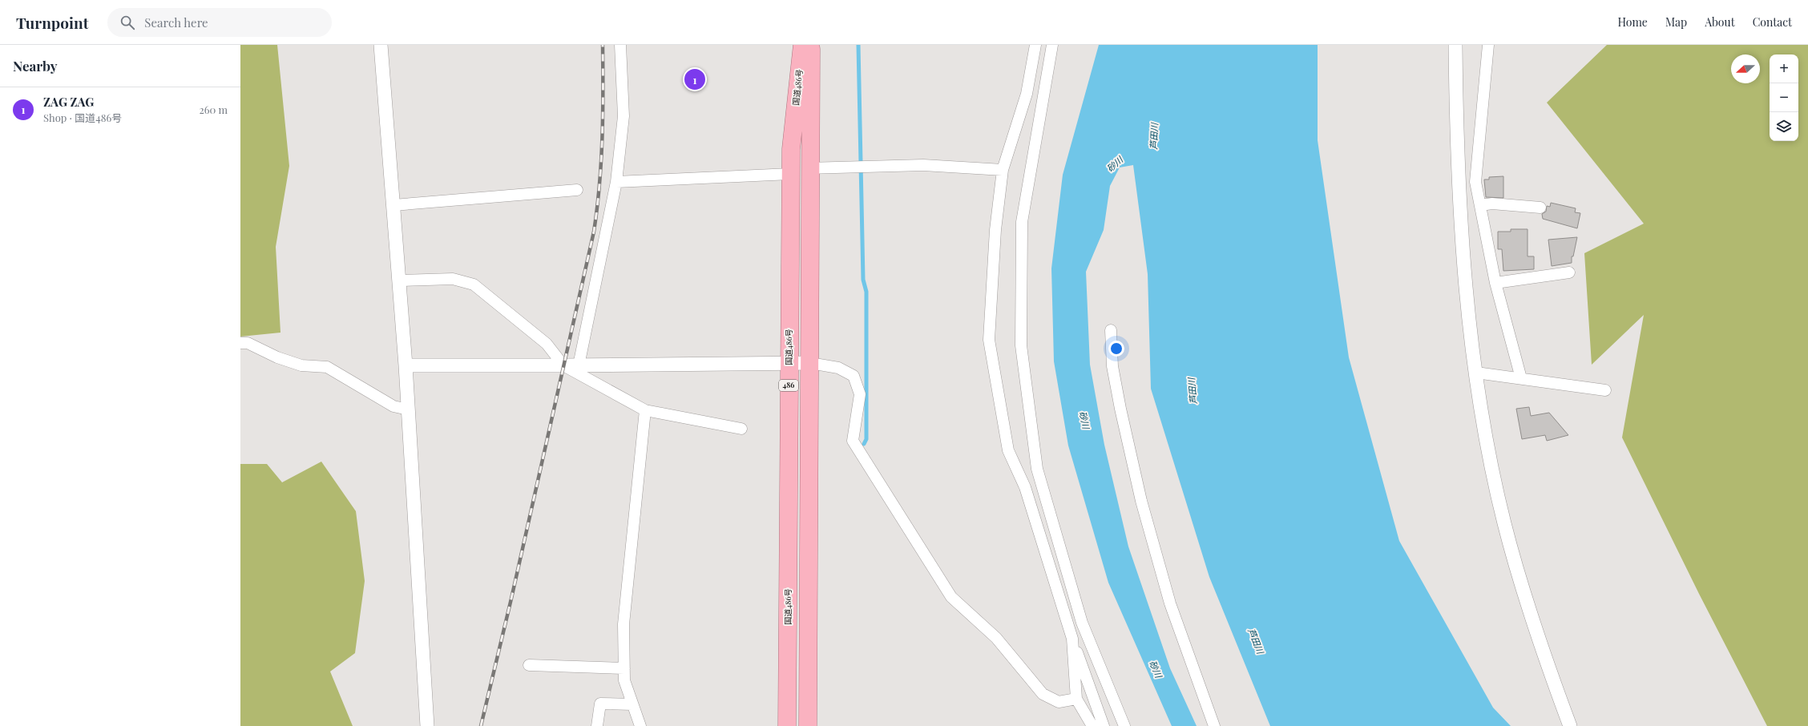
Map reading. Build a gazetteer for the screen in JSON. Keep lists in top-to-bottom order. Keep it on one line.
{"streets":{"highway":["国道486号","486"]},"water":["芦田川","砂川"],"north":"left","page":{"header":"Turnpoint","search":"Search here","nav":["Home","Map","About","Contact"],"heading":"Nearby","map_buttons":["+","−"],"pins":"1","list":[{"mark":"1","name":"ZAG ZAG","note":"Shop · 国道486号","value":"260 m"}]}}
